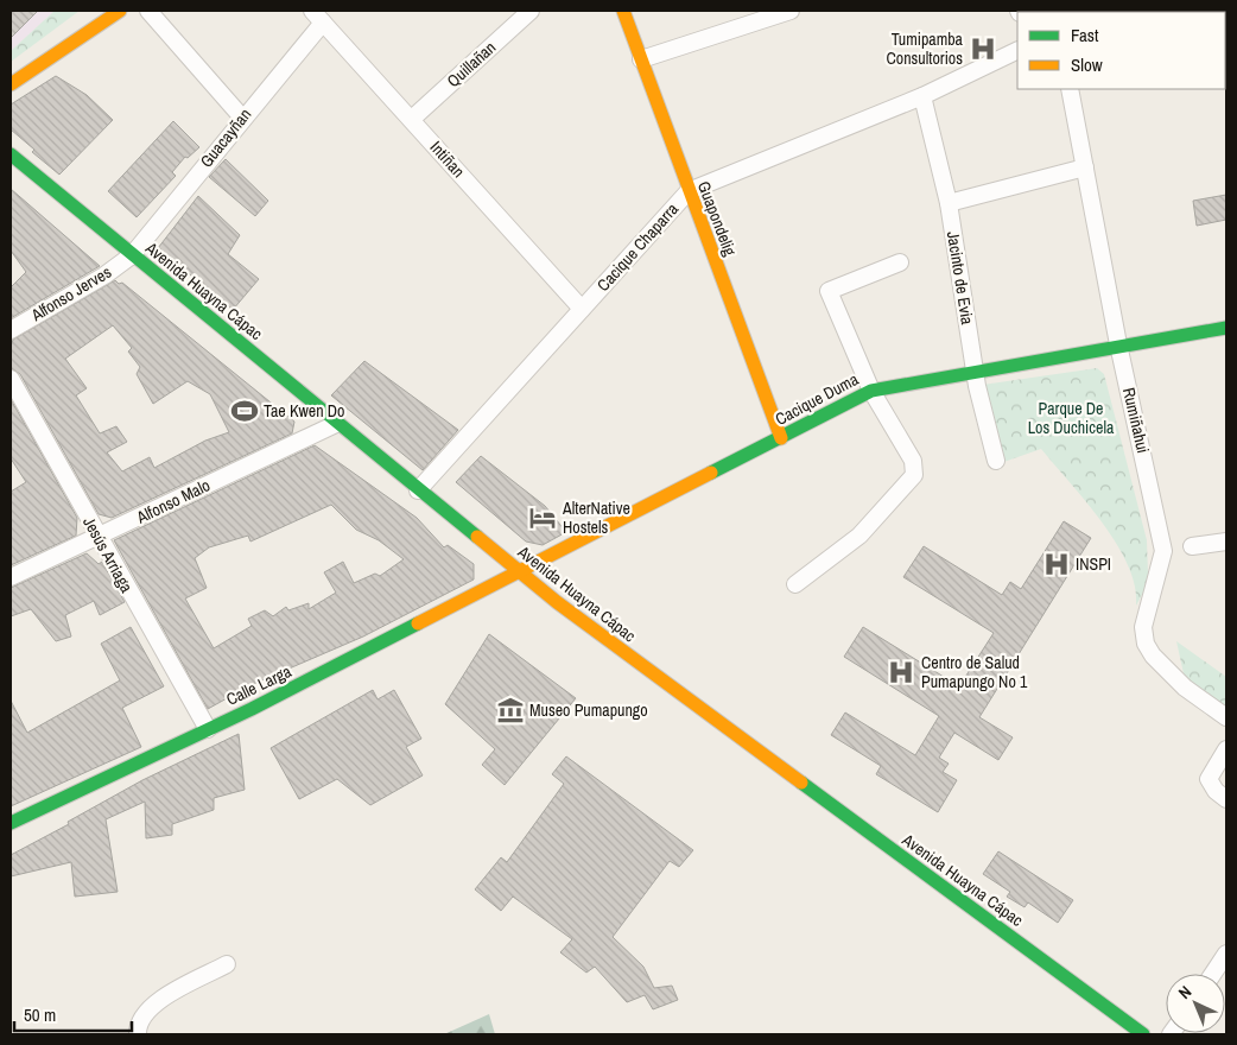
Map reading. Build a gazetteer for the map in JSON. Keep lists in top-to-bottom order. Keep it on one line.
{"streets":{"street":["Quillañan","Guacayñan","Intiñan","Guapondelig","Cacique Chaparra","Jacinto de Evia","Avenida Huayna Cápac","Alfonso Jerves","Cacique Duma","Rumiñahui","Alfonso Malo","Jesús Arriaga","Calle Larga"]},"crossings":[["Quillañan","Intiñan"],["Guacayñan","Intiñan"],["Guacayñan","Avenida Huayna Cápac"],["Guacayñan","Alfonso Jerves"],["Intiñan","Cacique Chaparra"],["Guapondelig","Cacique Chaparra"],["Guapondelig","Cacique Duma"],["Cacique Chaparra","Jacinto de Evia"],["Cacique Chaparra","Avenida Huayna Cápac"],["Jacinto de Evia","Cacique Duma"],["Avenida Huayna Cápac","Alfonso Jerves"],["Avenida Huayna Cápac","Cacique Duma"],["Avenida Huayna Cápac","Alfonso Malo"],["Avenida Huayna Cápac","Calle Larga"],["Cacique Duma","Rumiñahui"],["Cacique Duma","Calle Larga"],["Alfonso Malo","Jesús Arriaga"],["Jesús Arriaga","Calle Larga"]],"parks":["Parque De Los Duchicela"],"places":{"hospital":["Tumipamba Consultorios","INSPI","Centro de Salud Pumapungo No 1"],"sports":["Tae Kwen Do"],"hotel":["AlterNative Hostels"],"museum":["Museo Pumapungo"]},"legend":["Fast","Slow"],"scale_bar":"50 m","north":"top left"}
